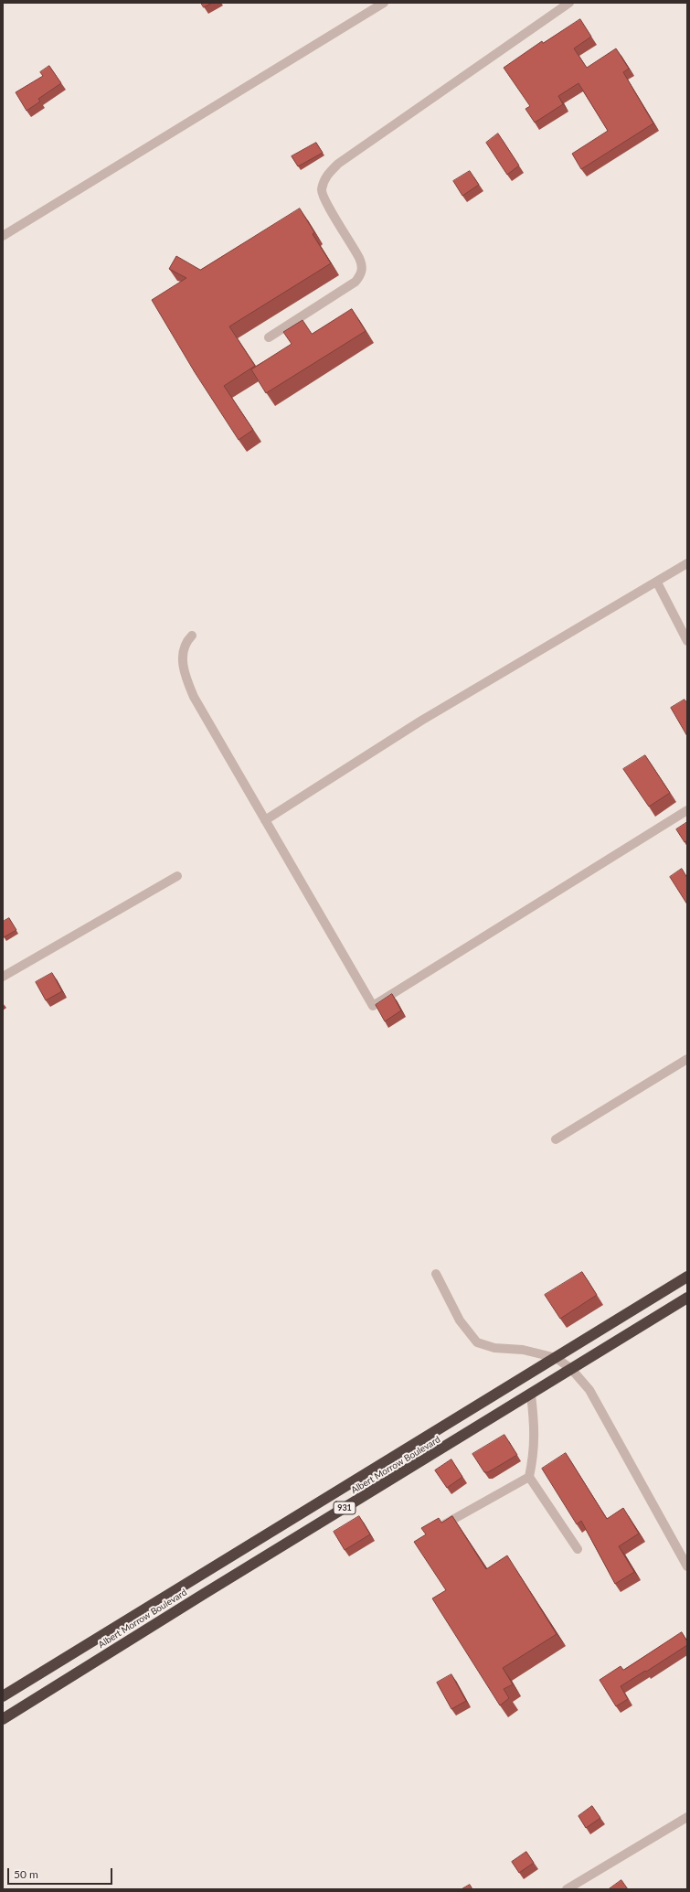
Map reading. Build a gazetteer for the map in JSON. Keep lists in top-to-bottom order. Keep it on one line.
{"streets":{"highway":["Albert Morrow Boulevard","931"]},"scale_bar":"50 m"}
